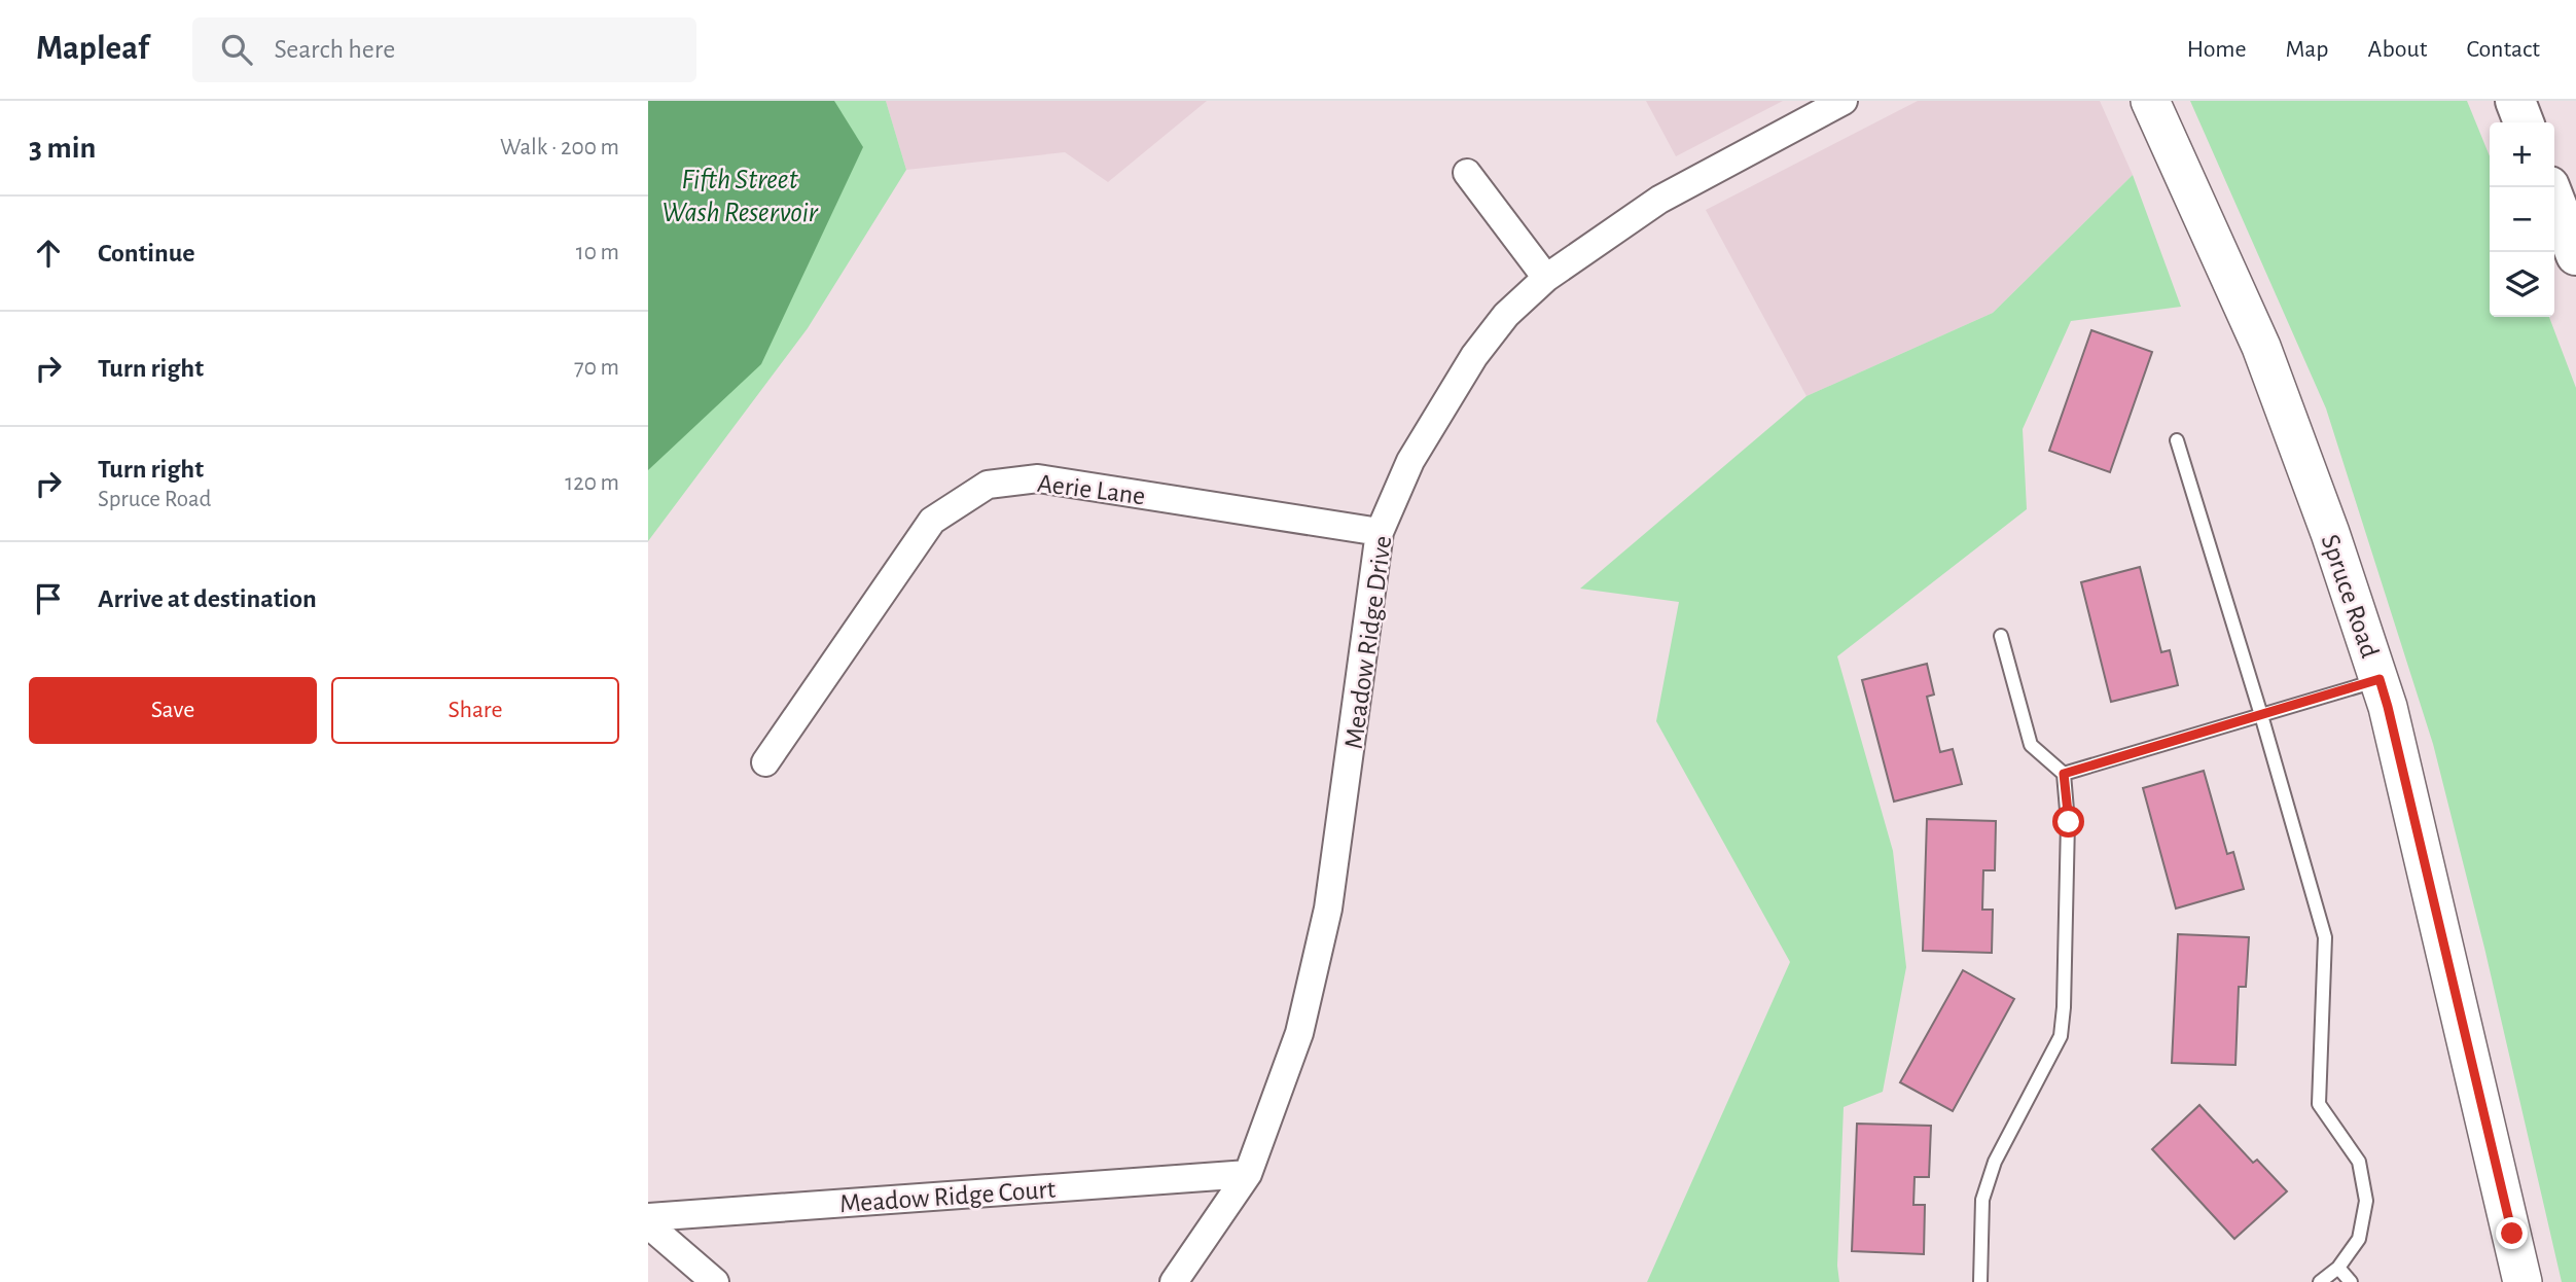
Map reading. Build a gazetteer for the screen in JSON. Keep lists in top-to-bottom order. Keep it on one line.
{"streets":{"main road":["Spruce Road"],"street":["Aerie Lane","Meadow Ridge Drive","Meadow Ridge Court"]},"crossings":[["Aerie Lane","Meadow Ridge Drive"],["Meadow Ridge Drive","Meadow Ridge Court"]],"water":["Fifth Street Wash Reservoir"],"page":{"header":"Mapleaf","search":"Search here","nav":["Home","Map","About","Contact"],"heading":["3 min","Walk · 200 m"],"map_buttons":["+","−"],"list":[["Continue","10 m"],["Turn right","70 m"],["Turn right","Spruce Road","120 m"],"Arrive at destination"],"buttons":["Save","Share"]}}
